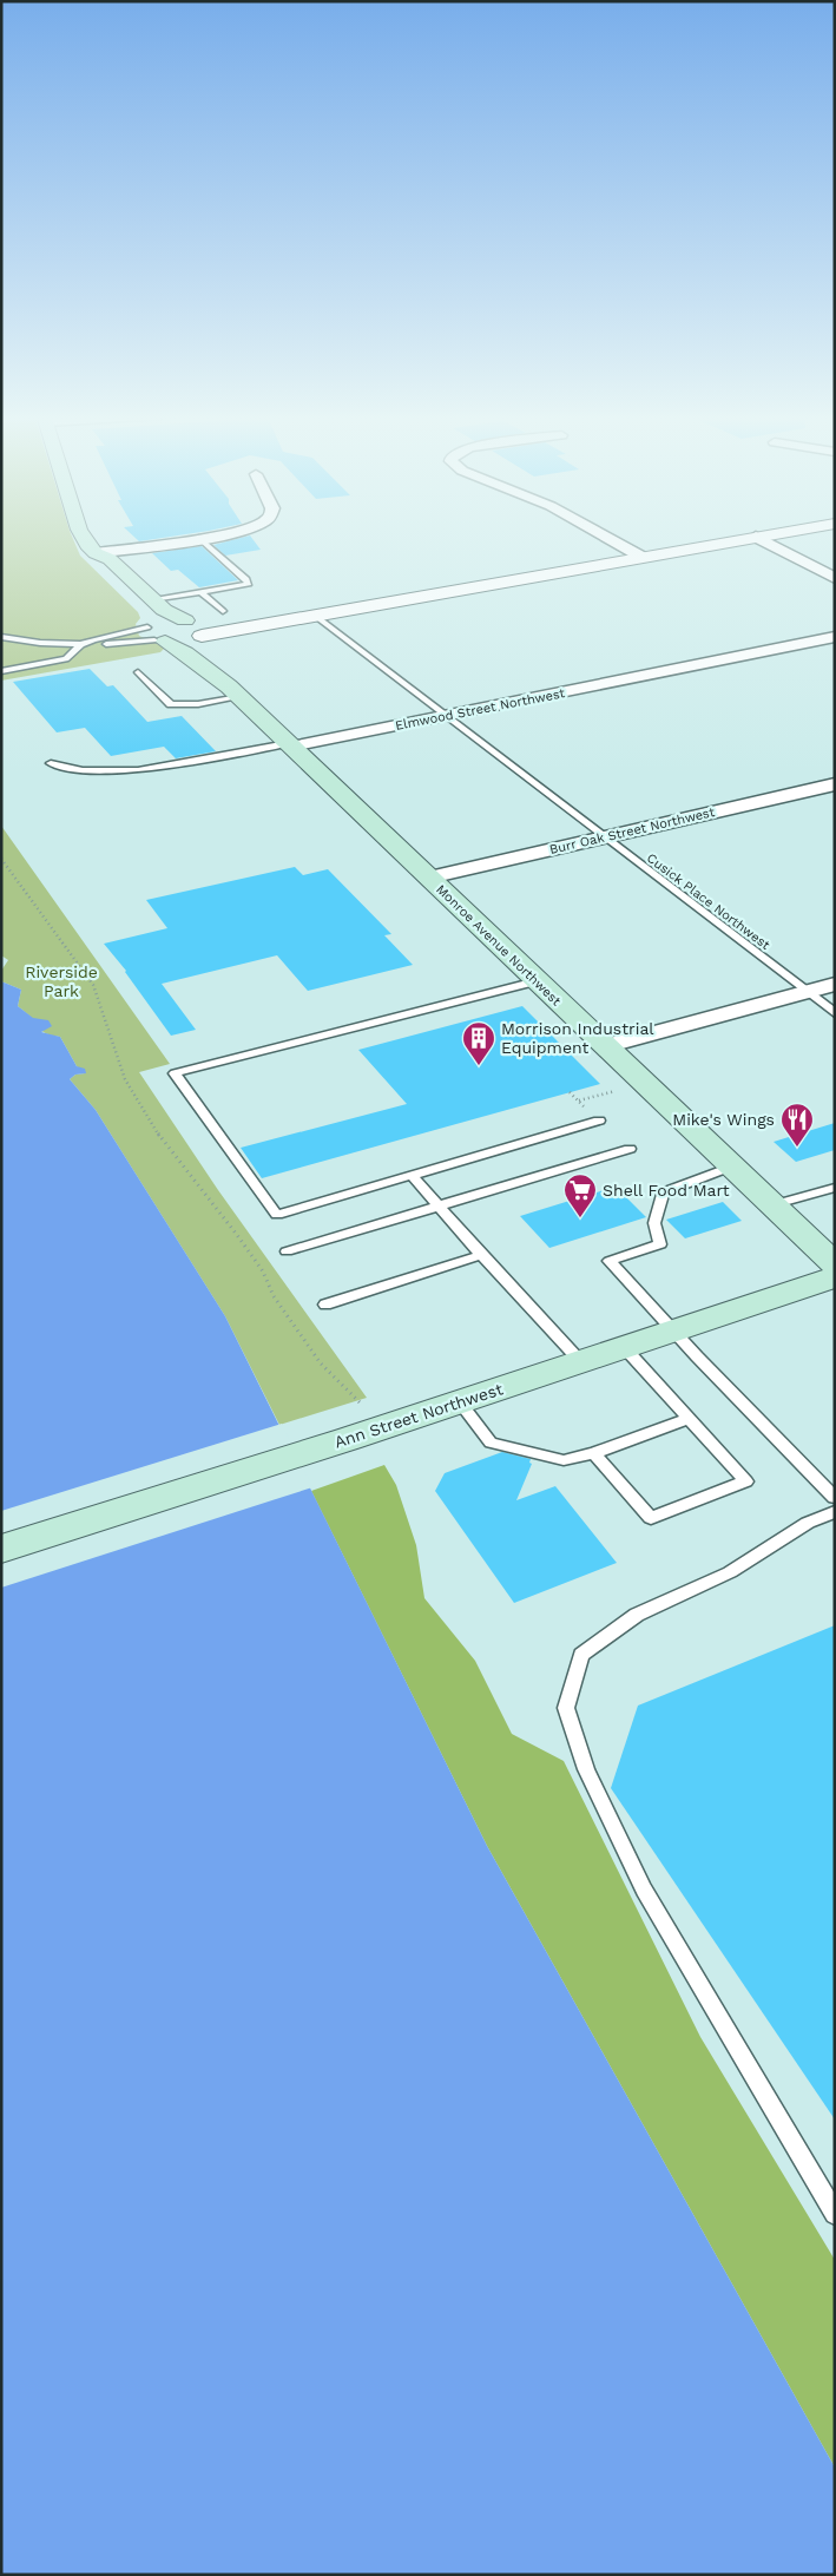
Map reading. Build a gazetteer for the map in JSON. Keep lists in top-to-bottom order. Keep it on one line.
{"streets":{"main road":["Monroe Avenue Northwest","Ann Street Northwest"],"street":["Elmwood Street Northwest","Burr Oak Street Northwest"],"lane":["Cusick Place Northwest"]},"crossings":[["Elmwood Street Northwest","Cusick Place Northwest"],["Elmwood Street Northwest","Monroe Avenue Northwest"],["Burr Oak Street Northwest","Cusick Place Northwest"],["Burr Oak Street Northwest","Monroe Avenue Northwest"]],"parks":["Riverside Park"],"places":{"building":["Morrison Industrial Equipment"],"restaurant":["Mike's Wings"],"supermarket":["Shell Food Mart"]}}
